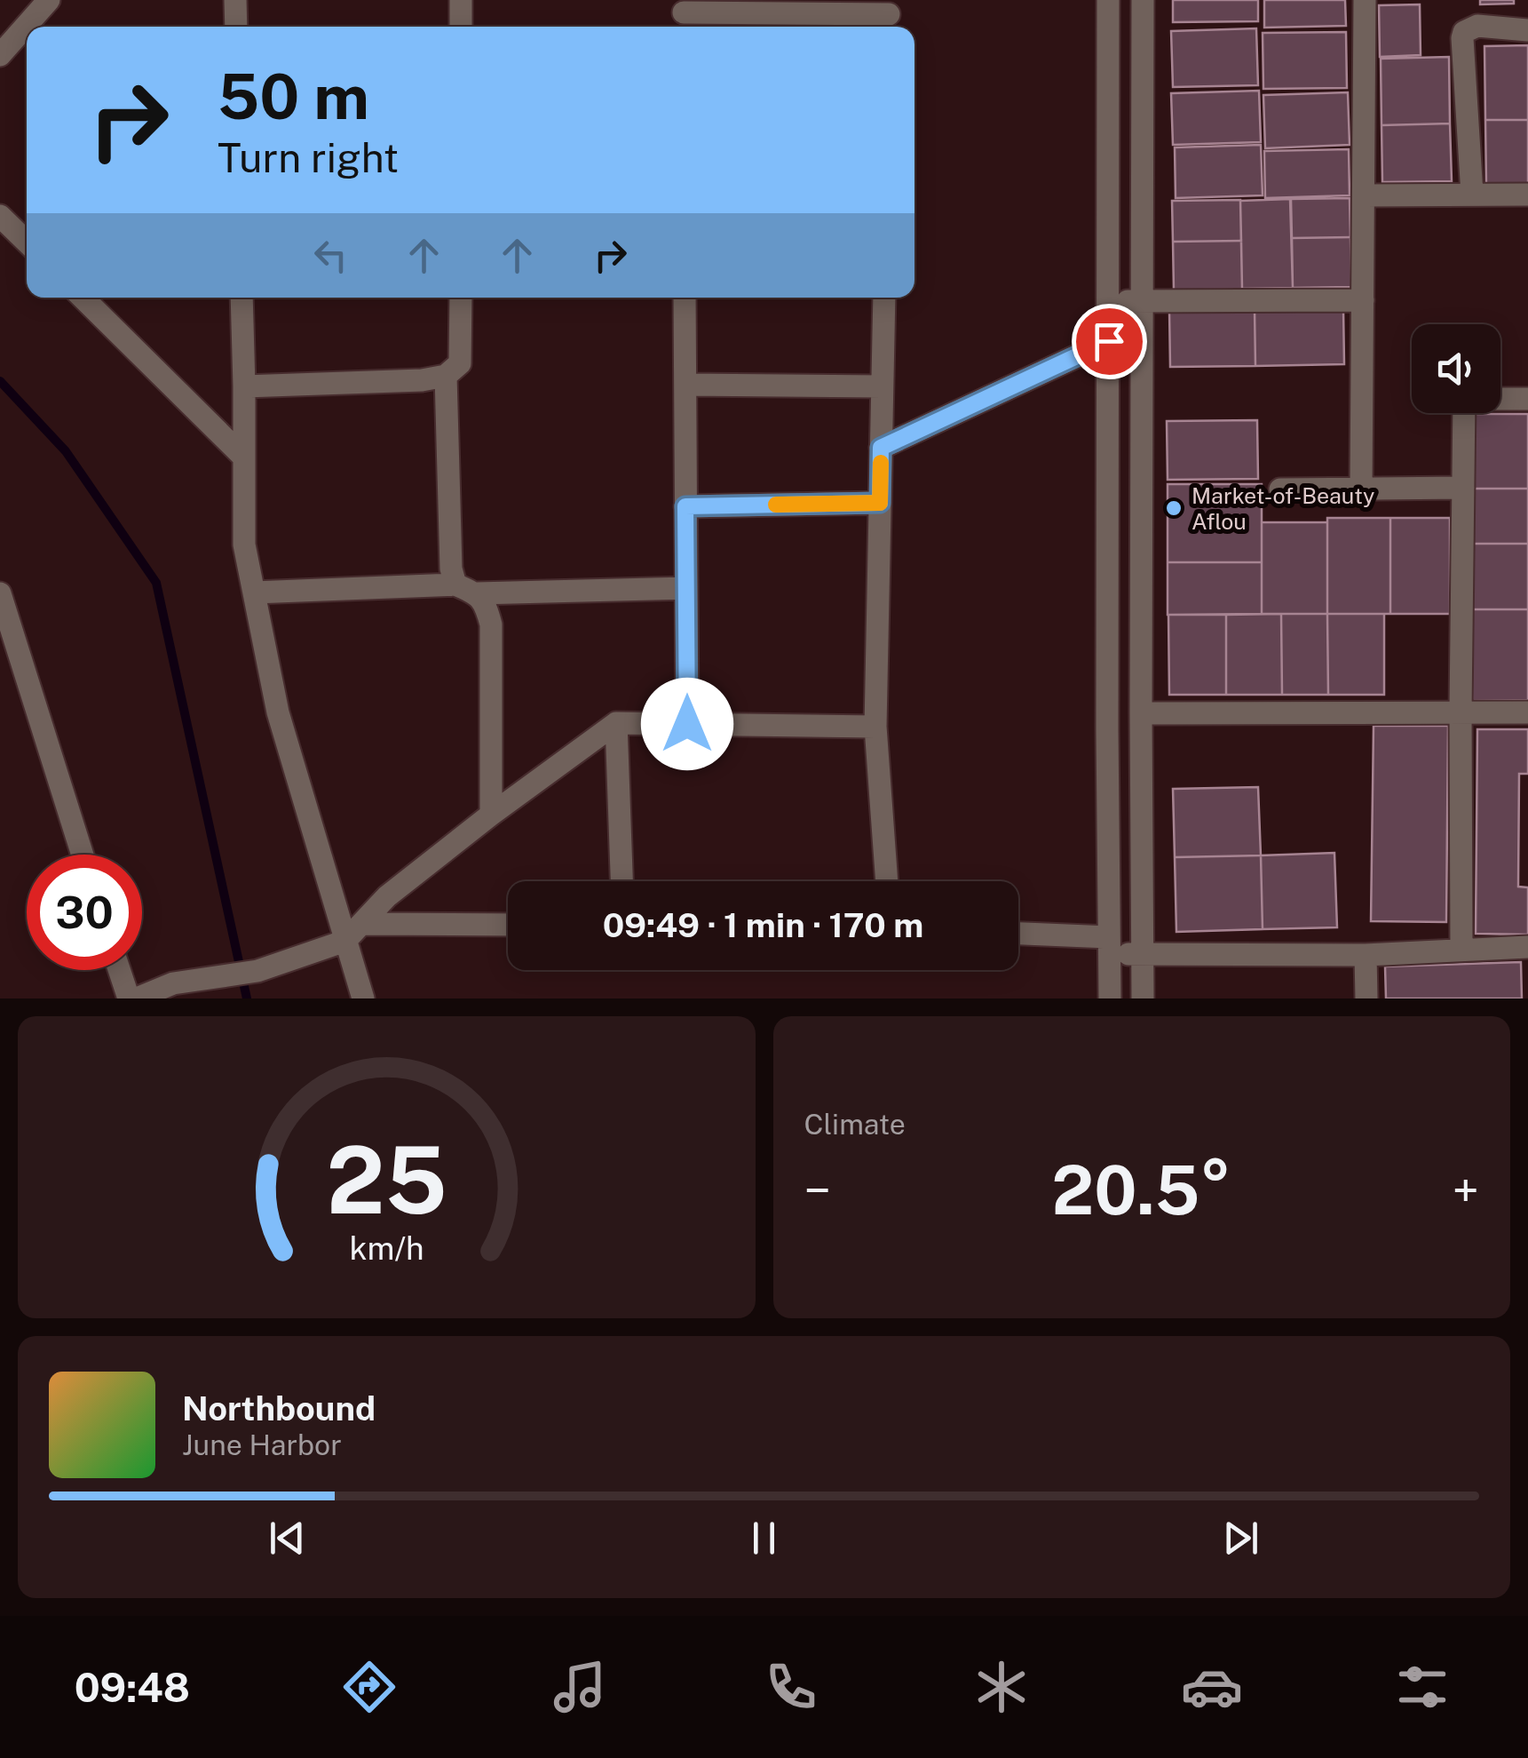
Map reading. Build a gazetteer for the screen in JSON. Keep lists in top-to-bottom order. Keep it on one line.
{"places":["Market-of-Beauty Aflou"],"page":{"turn":["50 m","Turn right"],"limit":"30","trip":"09:49 · 1 min · 170 m","tile":"Climate","heat":["−","20.5°","+"],"song":["Northbound","June Harbor"],"tabs":"09:48","gauge":["25","km/h"]}}
